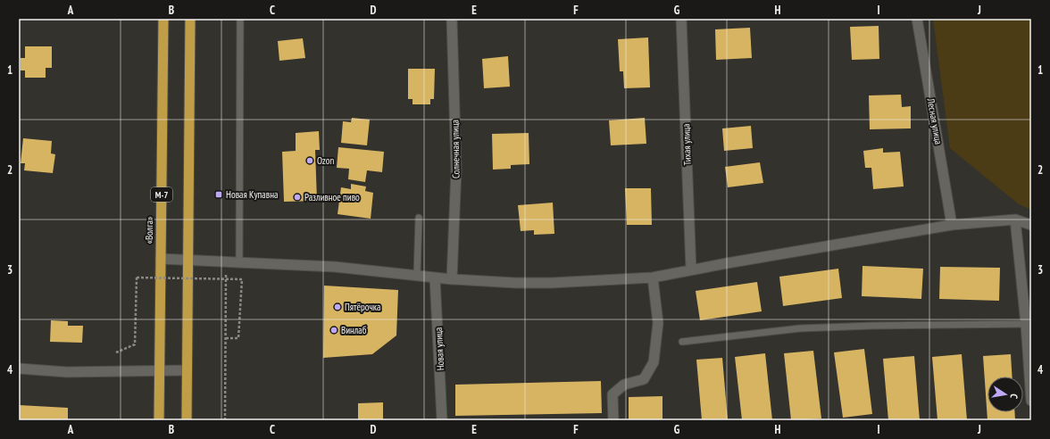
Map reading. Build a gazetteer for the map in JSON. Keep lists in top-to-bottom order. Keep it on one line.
{"streets":{"highway":["М-7","«Волга»"],"street":["Лесная улица","Тихая улица","Солнечная улица","Новая улица"]},"places":{"other":["Ozon","Разливное пиво","Пятёрочка","Винлаб"],"transit":["Новая Купавна"]},"north":"right","grid":{"columns":["A","B","C","D","E","F","G","H","I","J"],"rows":["1","2","3","4"]}}
